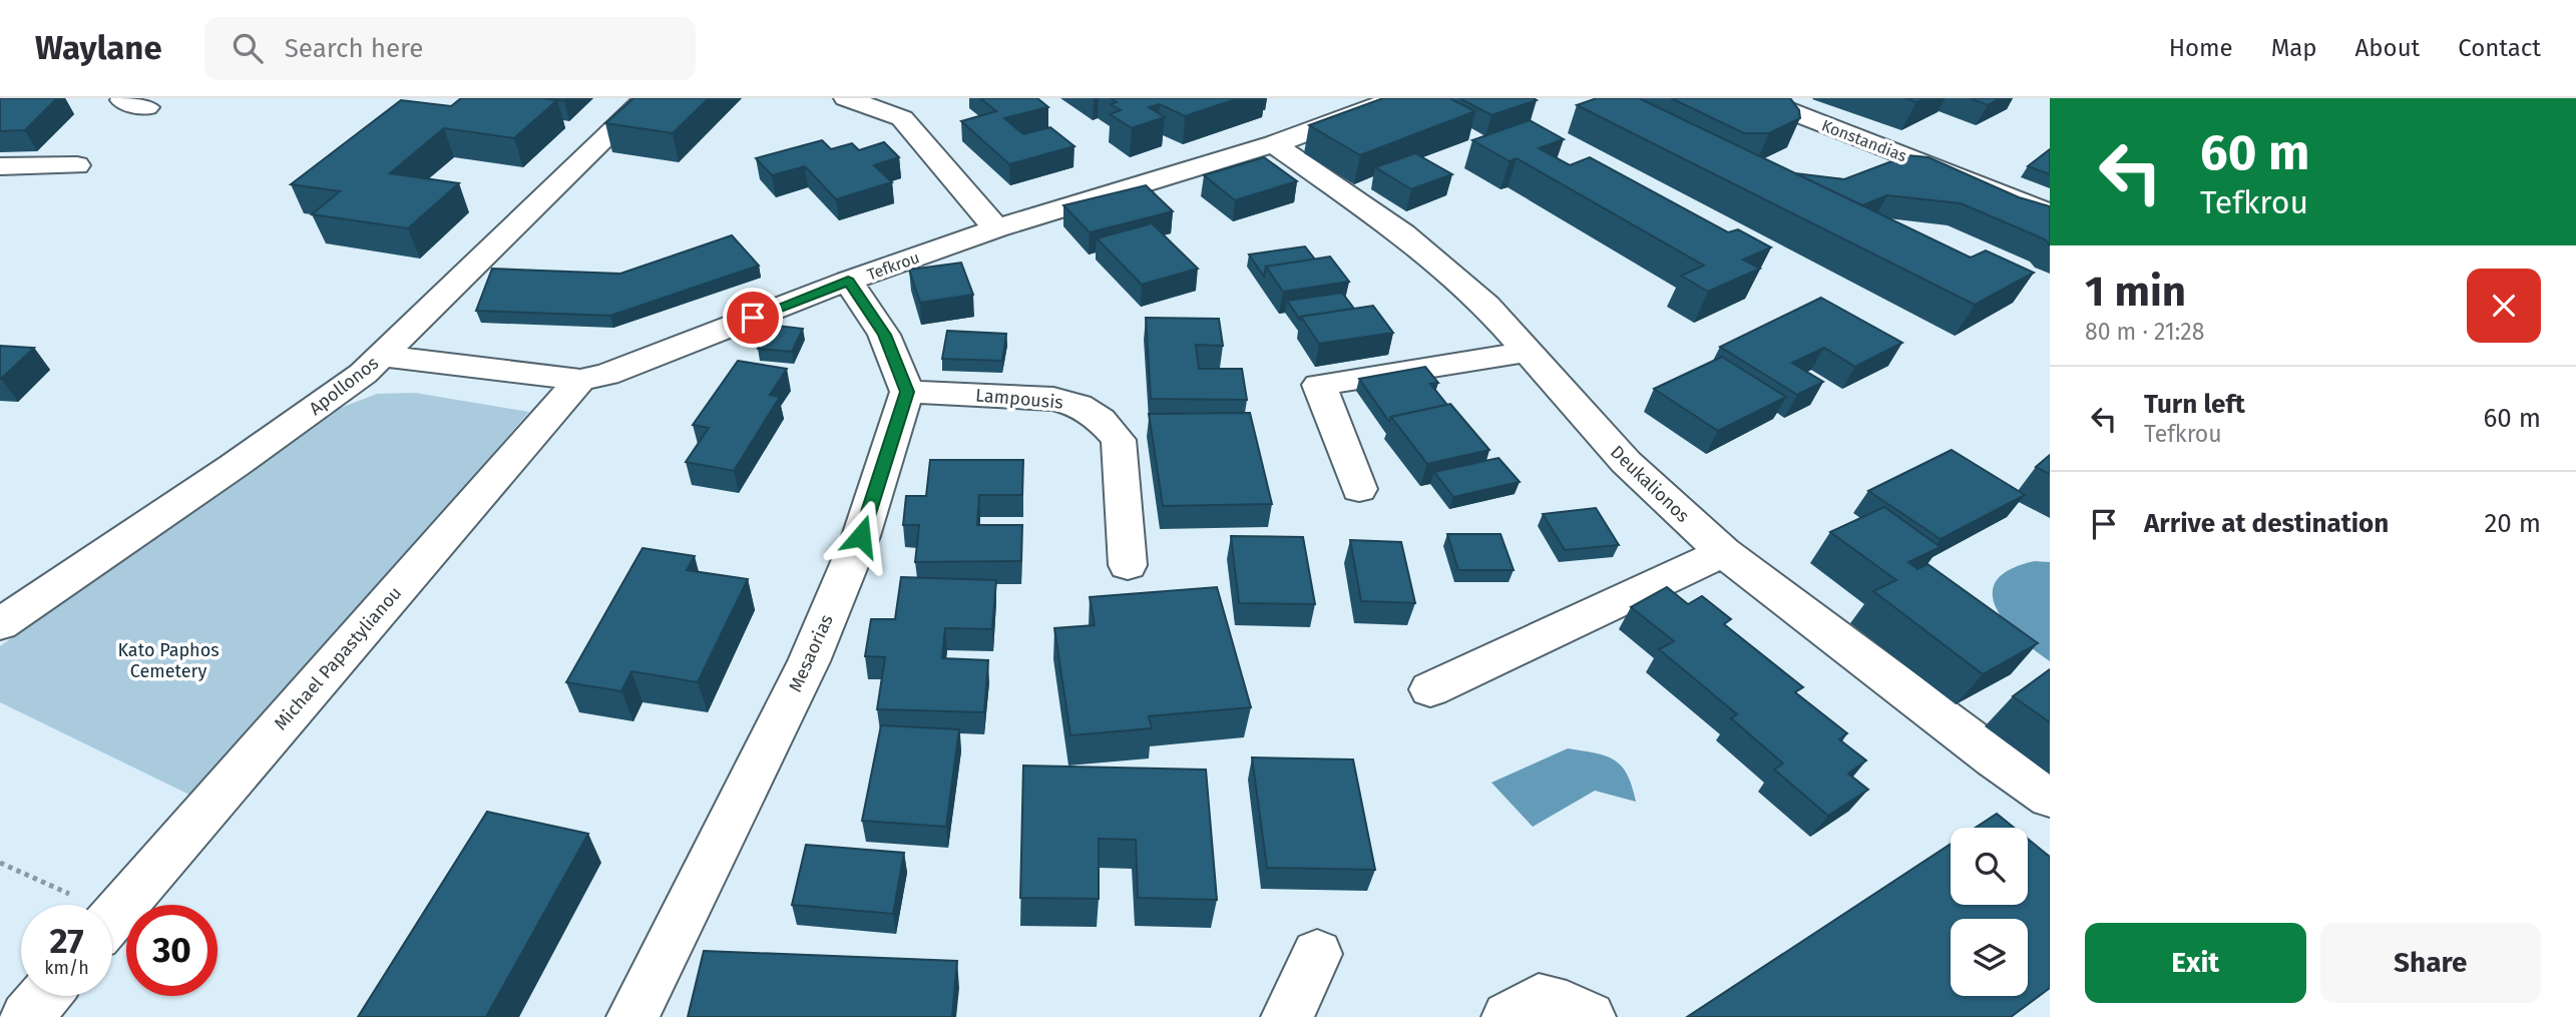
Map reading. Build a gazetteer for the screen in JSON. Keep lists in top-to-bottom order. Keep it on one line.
{"streets":{"street":["Konstandias","Tefkrou","Apollonos","Lampousis","Deukalionos","Mesaorias","Michael Papastylianou"]},"crossings":[["Tefkrou","Apollonos"],["Tefkrou","Deukalionos"],["Tefkrou","Michael Papastylianou"],["Lampousis","Mesaorias"]],"parks":["Kato Paphos Cemetery"],"page":{"header":"Waylane","search":"Search here","nav":["Home","Map","About","Contact"],"turn":["60 m","Tefkrou"],"heading":["1 min","80 m · 21:28"],"list":[{"name":"Turn left","note":"Tefkrou","value":"60 m"},{"name":"Arrive at destination","value":"20 m"}],"speed":"27 km/h","limit":"30","buttons":["Exit","Share"]}}
